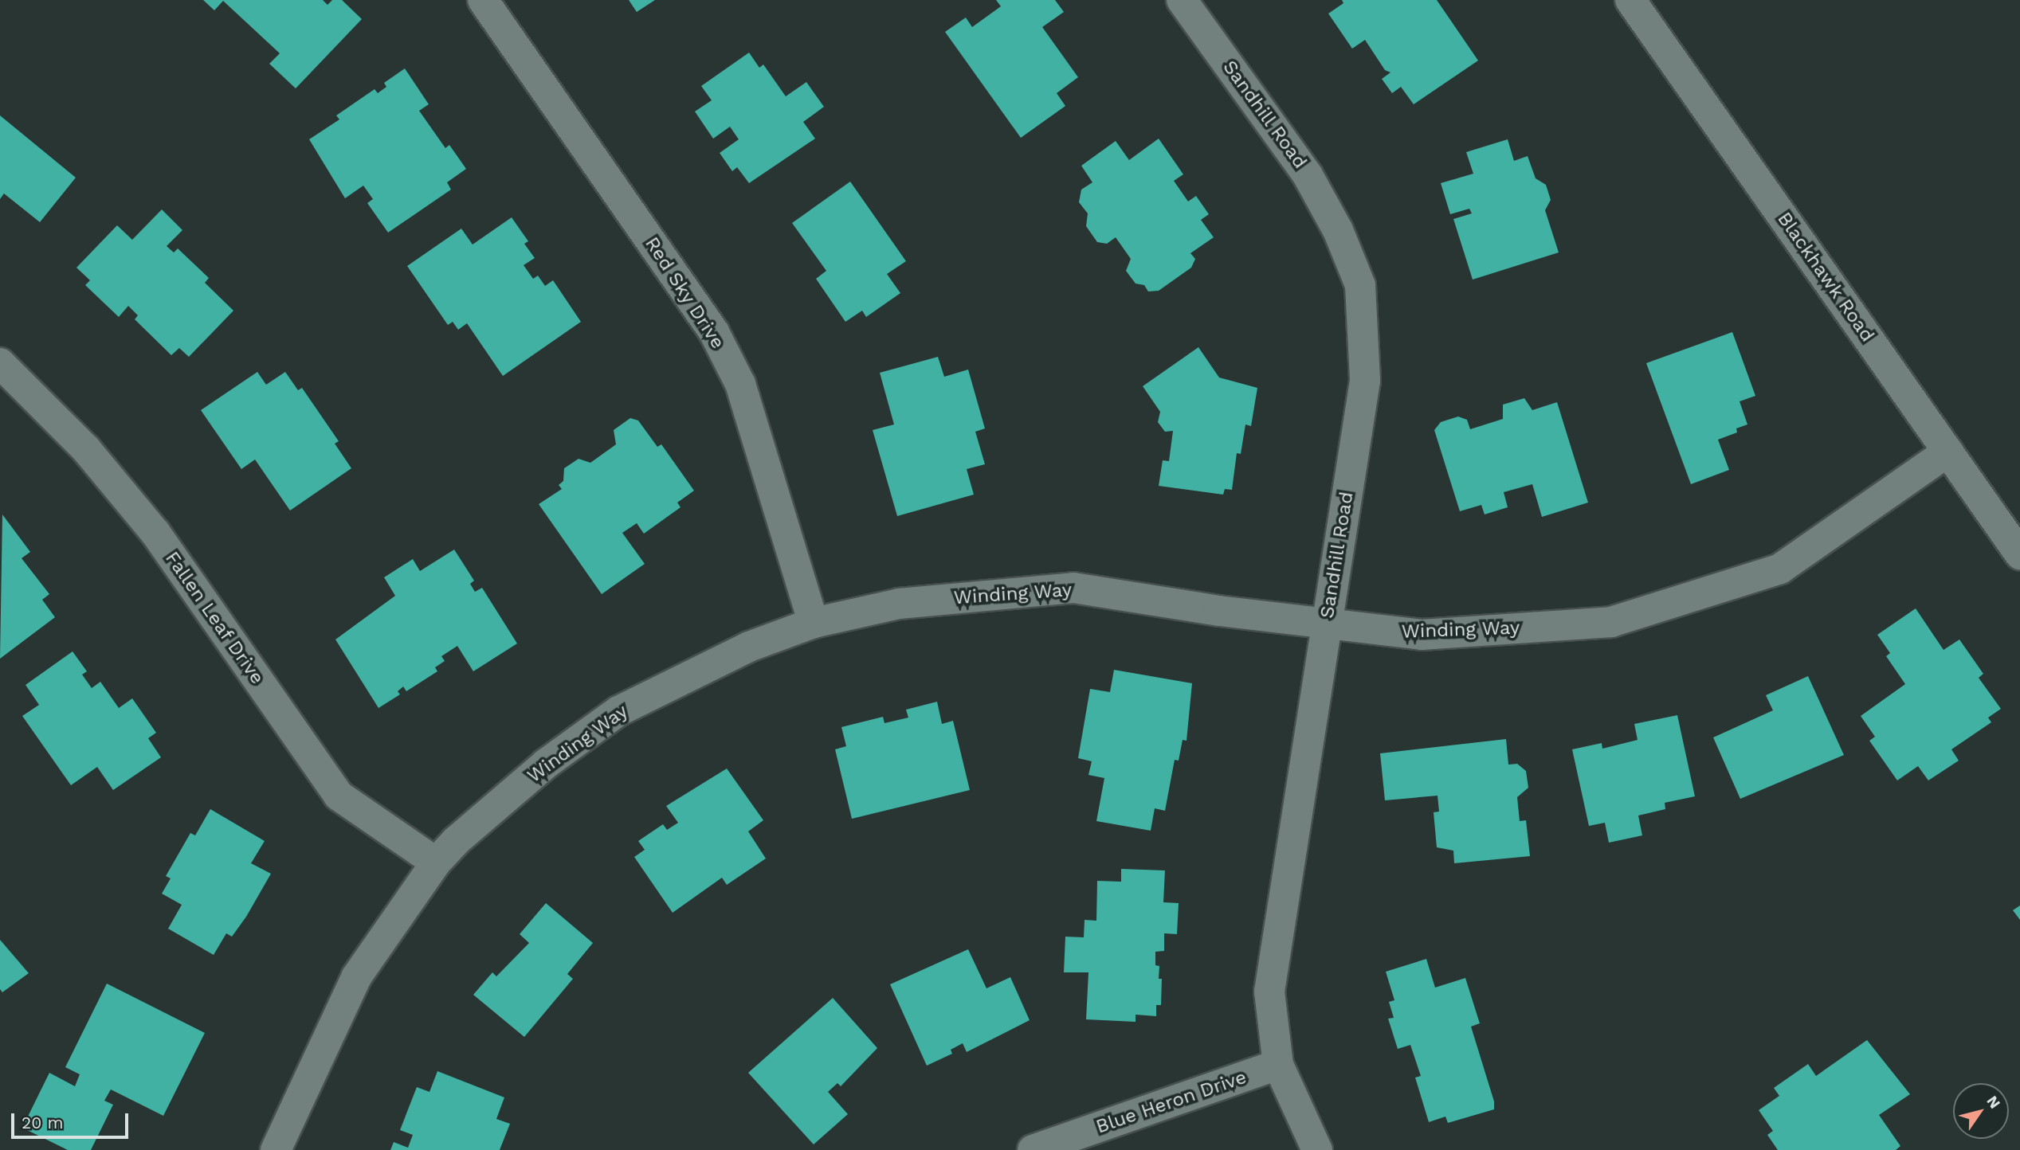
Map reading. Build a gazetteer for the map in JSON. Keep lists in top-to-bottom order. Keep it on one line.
{"streets":{"street":["Sandhill Road","Blackhawk Road","Red Sky Drive","Winding Way","Fallen Leaf Drive","Blue Heron Drive"]},"crossings":[["Sandhill Road","Winding Way"],["Sandhill Road","Blue Heron Drive"],["Blackhawk Road","Winding Way"],["Red Sky Drive","Winding Way"],["Winding Way","Fallen Leaf Drive"]],"scale_bar":"20 m","north":"top right"}
